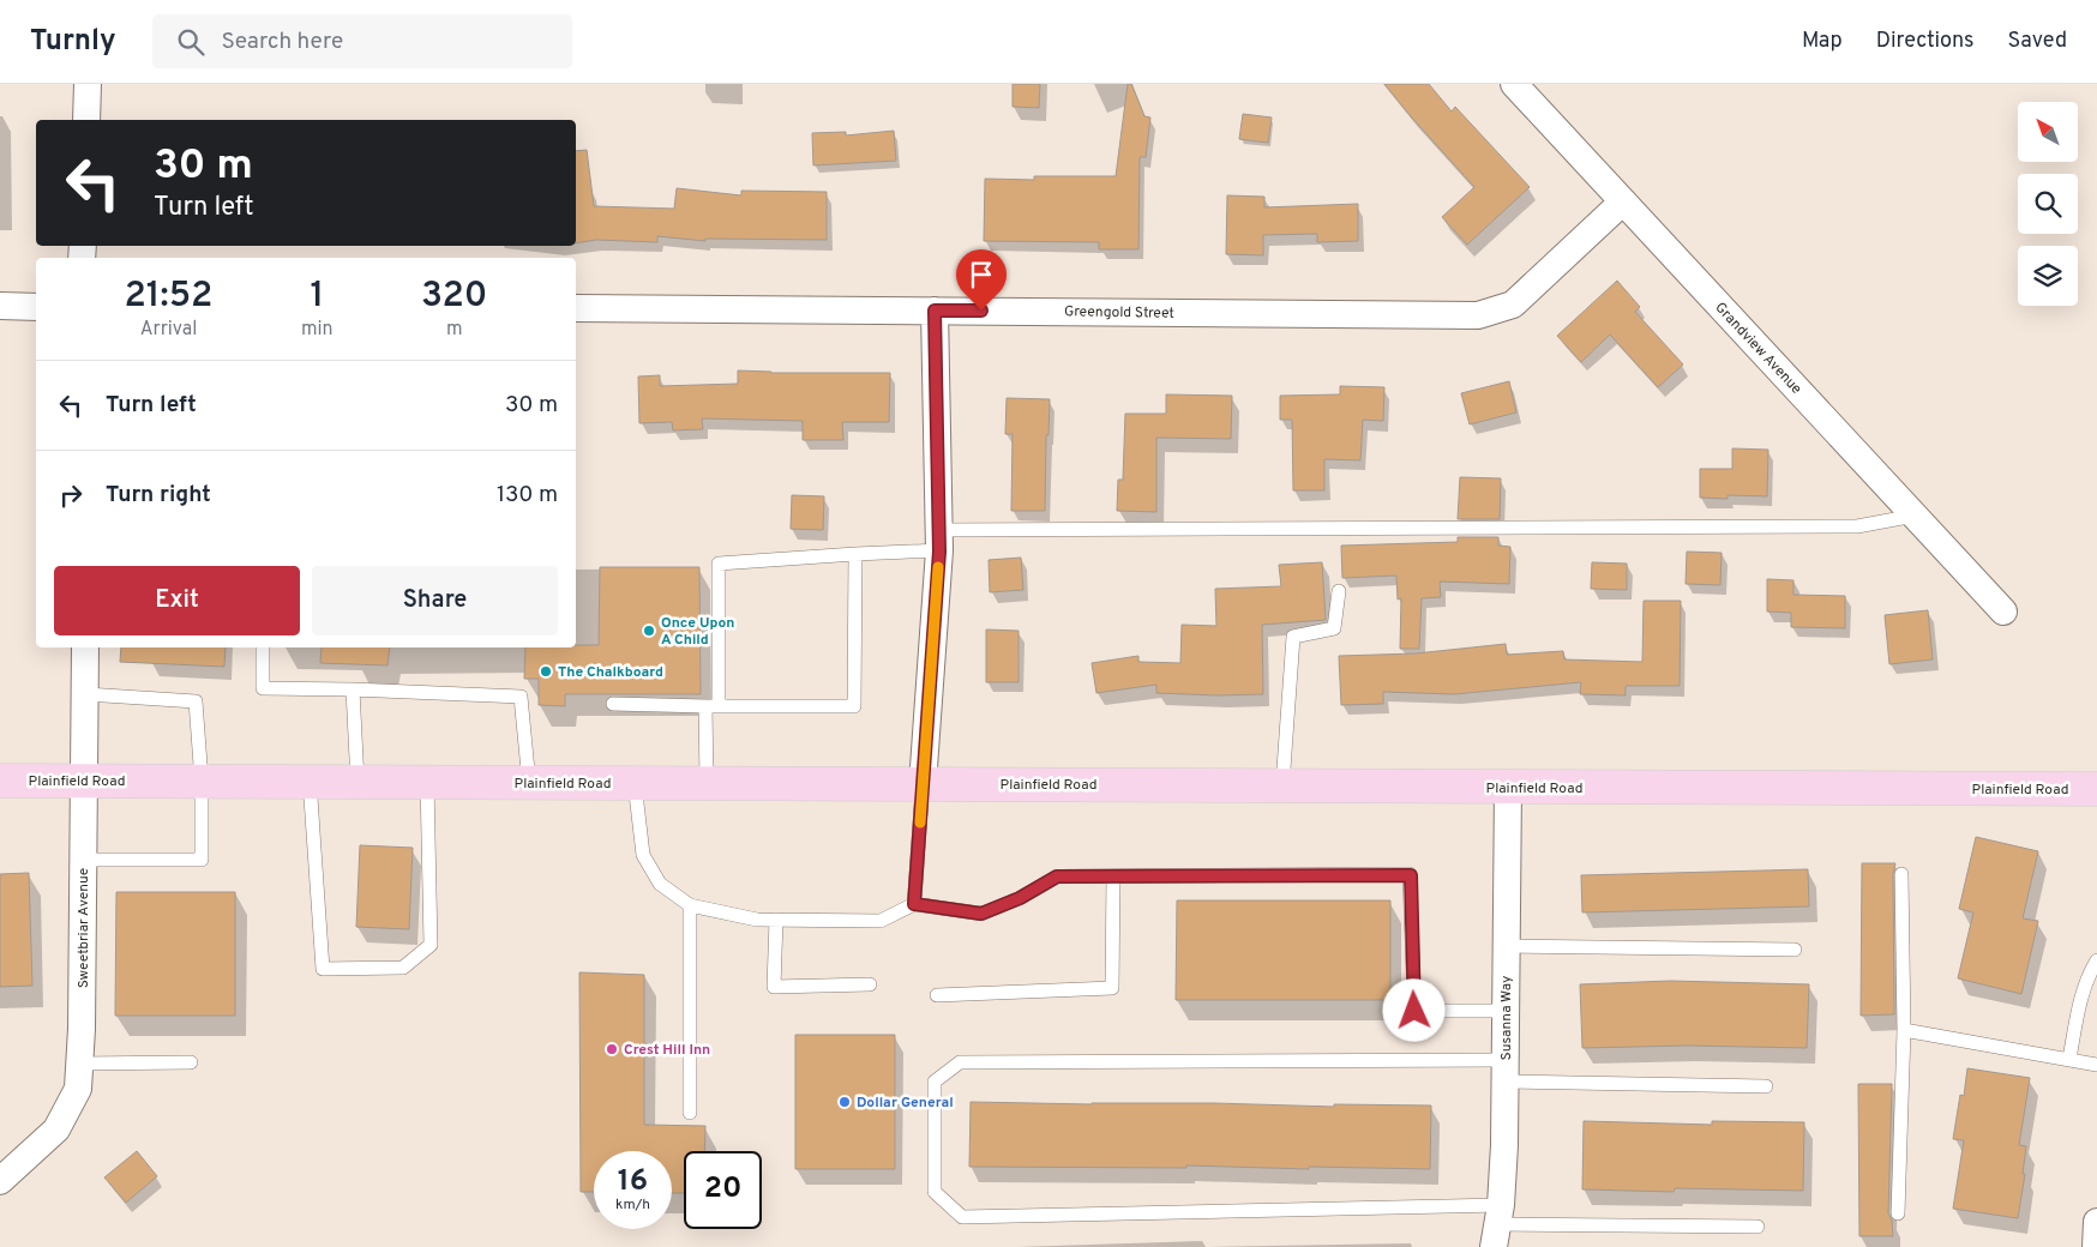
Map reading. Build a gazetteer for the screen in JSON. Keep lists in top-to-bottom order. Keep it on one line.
{"streets":{"main road":["Plainfield Road"],"street":["Greengold Street","Grandview Avenue","Sweetbriar Avenue","Susanna Way"]},"crossings":[["Greengold Street","Grandview Avenue"],["Plainfield Road","Sweetbriar Avenue"],["Plainfield Road","Susanna Way"]],"places":["Once Upon A Child","The Chalkboard","Crest Hill Inn","Dollar General"],"north":"top left","page":{"header":"Turnly","search":"Search here","nav":["Map","Directions","Saved"],"turn":["30 m","Turn left"],"eta":["21:52","Arrival","1","min","320","m"],"list":[{"name":"Turn left","value":"30 m"},{"name":"Turn right","value":"130 m"}],"buttons":["Exit","Share"],"speed":"16 km/h","limit":"20"}}
